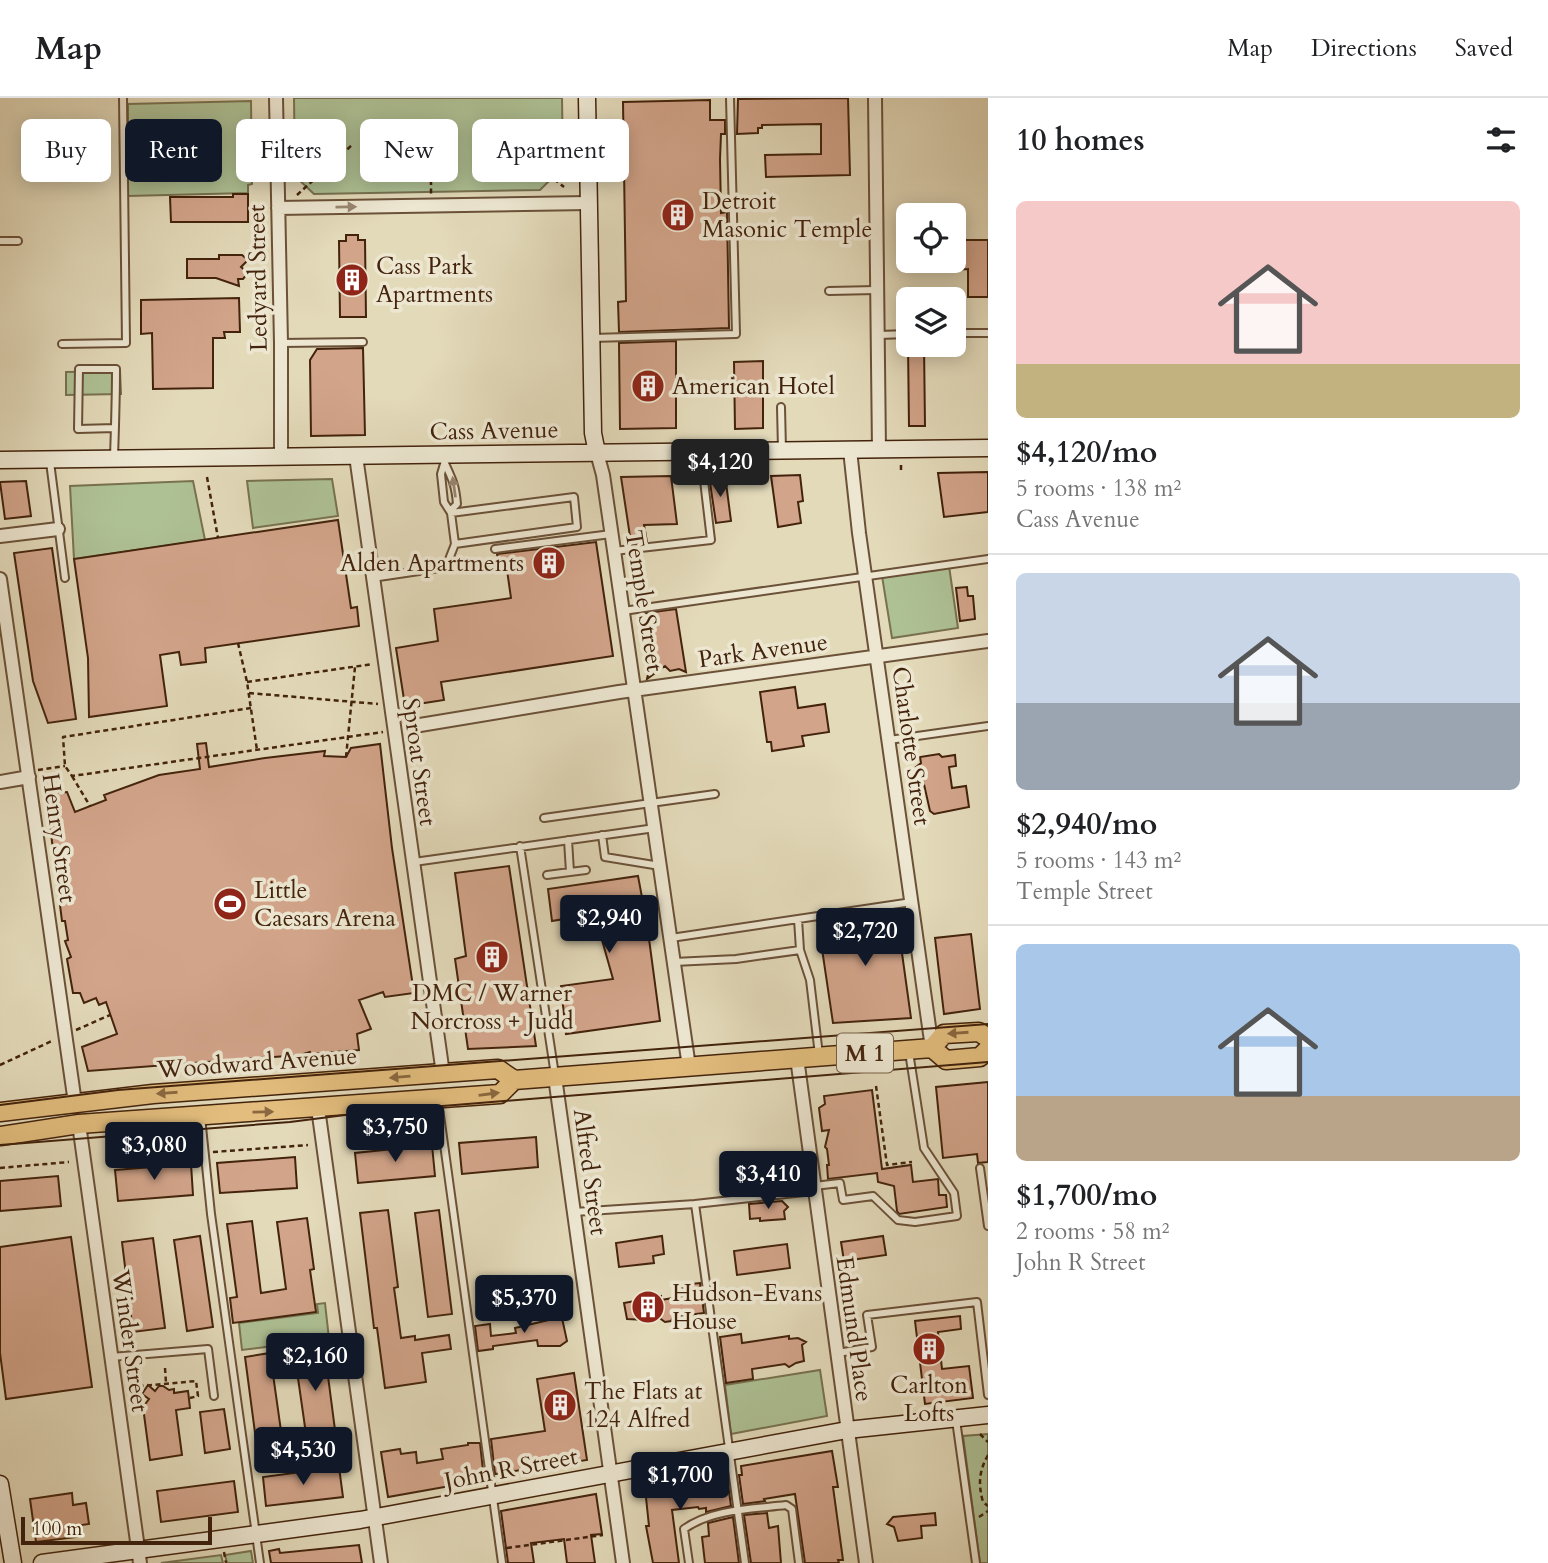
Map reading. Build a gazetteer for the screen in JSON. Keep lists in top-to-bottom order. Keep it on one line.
{"streets":{"main road":["M 1","Woodward Avenue"],"street":["Ledyard Street","Cass Avenue","Temple Street","Park Avenue","Charlotte Street","Sproat Street","Henry Street","Alfred Street","Edmund Place","Winder Street","John R Street"]},"crossings":[["Ledyard Street","Cass Avenue"],["Cass Avenue","Temple Street"],["Cass Avenue","Charlotte Street"],["Cass Avenue","Sproat Street"],["Temple Street","Park Avenue"],["Temple Street","Woodward Avenue"],["Park Avenue","Charlotte Street"],["Charlotte Street","Woodward Avenue"],["Sproat Street","Woodward Avenue"],["Henry Street","Woodward Avenue"],["Woodward Avenue","Alfred Street"],["Woodward Avenue","Edmund Place"],["Woodward Avenue","Winder Street"],["Alfred Street","John R Street"],["Edmund Place","John R Street"],["Winder Street","John R Street"]],"places":{"building":["Detroit Masonic Temple","Cass Park Apartments","American Hotel","Alden Apartments","DMC / Warner Norcross + Judd","Hudson-Evans House","Carlton Lofts","The Flats at 124 Alfred"],"sports":["Little Caesars Arena"]},"scale_bar":"100 m","page":{"header":"Map","nav":["Map","Directions","Saved"],"heading":"10 homes","chip":["Buy","Rent","Filters","New","Apartment"],"list":[{"name":"$4,120/mo","note":"5 rooms · 138 m² · Cass Avenue"},{"name":"$2,940/mo","note":"5 rooms · 143 m² · Temple Street"},{"name":"$1,700/mo","note":"2 rooms · 58 m² · John R Street"}],"price":["$4,120","$2,940","$2,720","$3,750","$3,080","$3,410","$5,370","$2,160","$4,530","$1,700"],"scale":"100 m"}}
